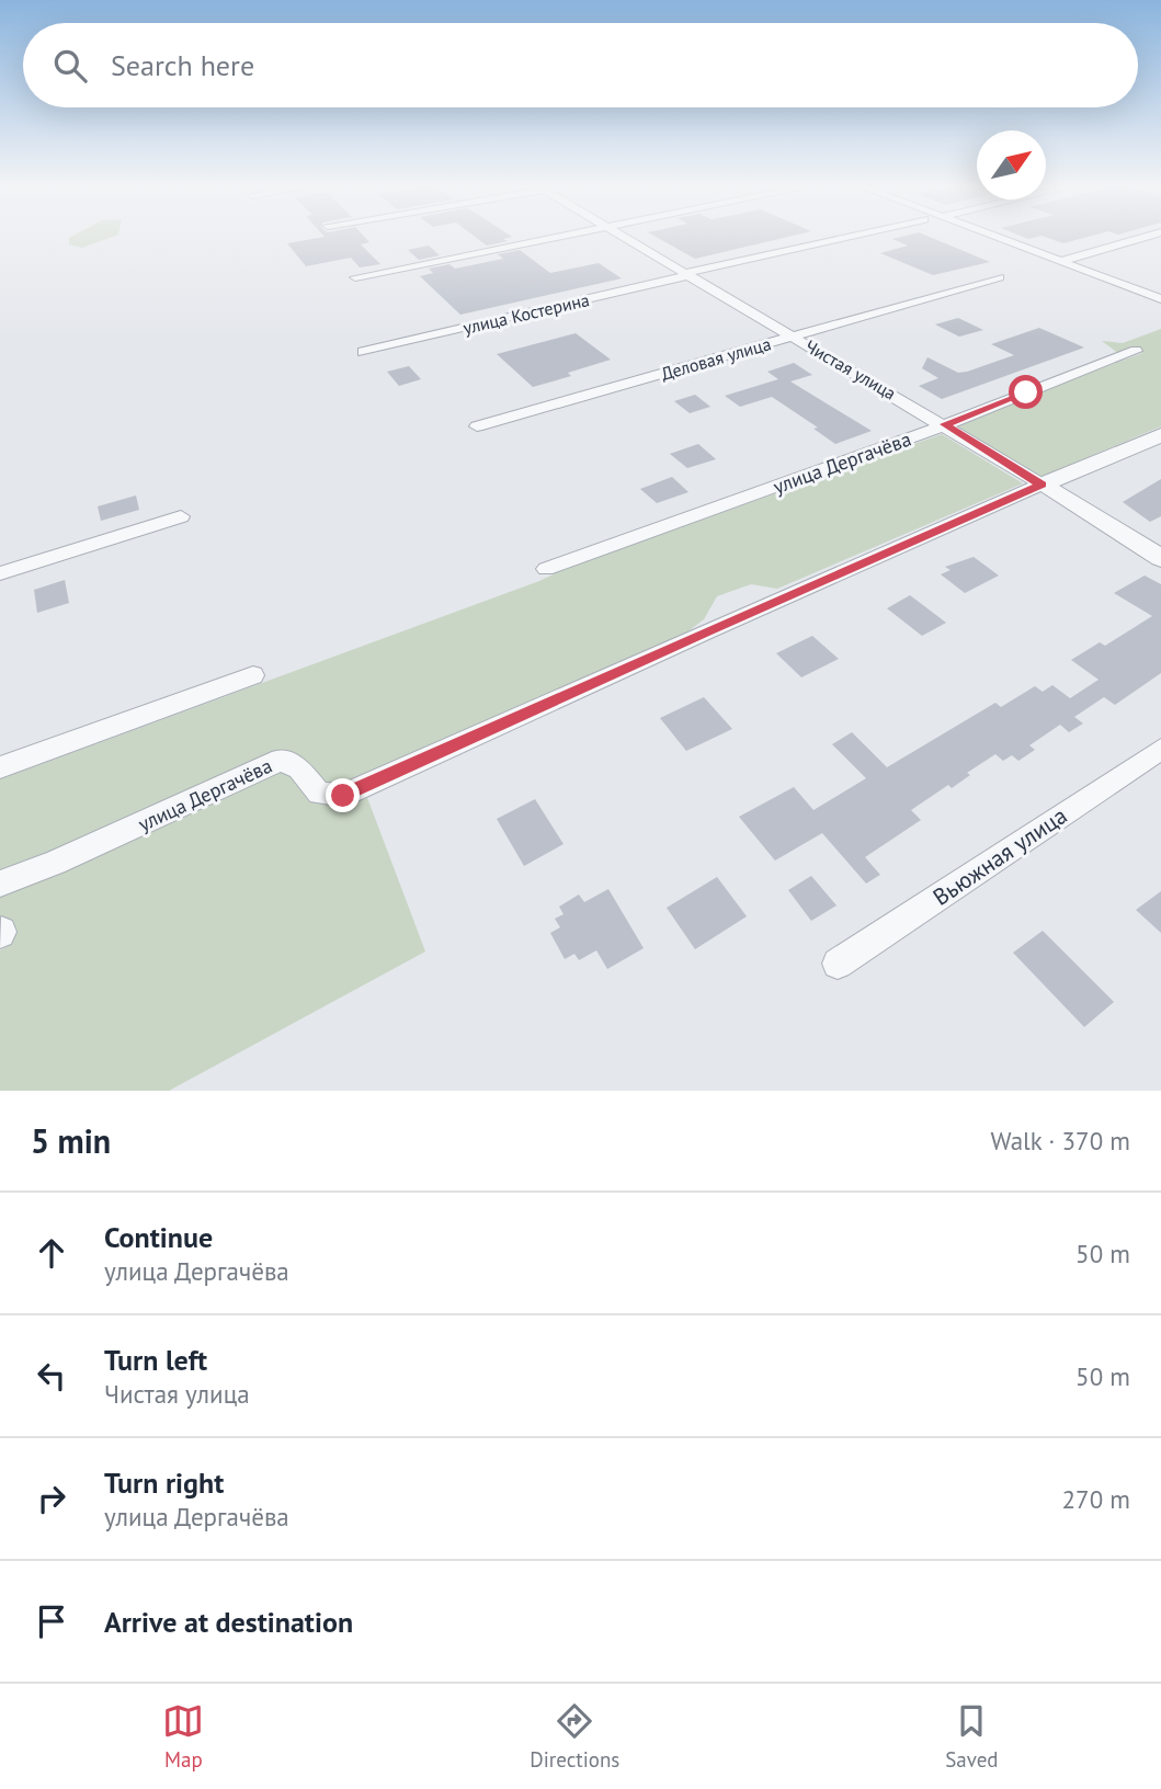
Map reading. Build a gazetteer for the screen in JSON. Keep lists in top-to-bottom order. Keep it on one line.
{"streets":{"street":["улица Костерина","Деловая улица","Чистая улица","улица Дергачёва","Вьюжная улица"]},"crossings":[["улица Костерина","Чистая улица"],["Деловая улица","Чистая улица"],["Чистая улица","улица Дергачёва"]],"north":"top right","page":{"search":"Search here","heading":["5 min","Walk · 370 m"],"list":[["Continue","улица Дергачёва","50 m"],["Turn left","Чистая улица","50 m"],["Turn right","улица Дергачёва","270 m"],"Arrive at destination"],"nav":["Map","Directions","Saved"]}}
